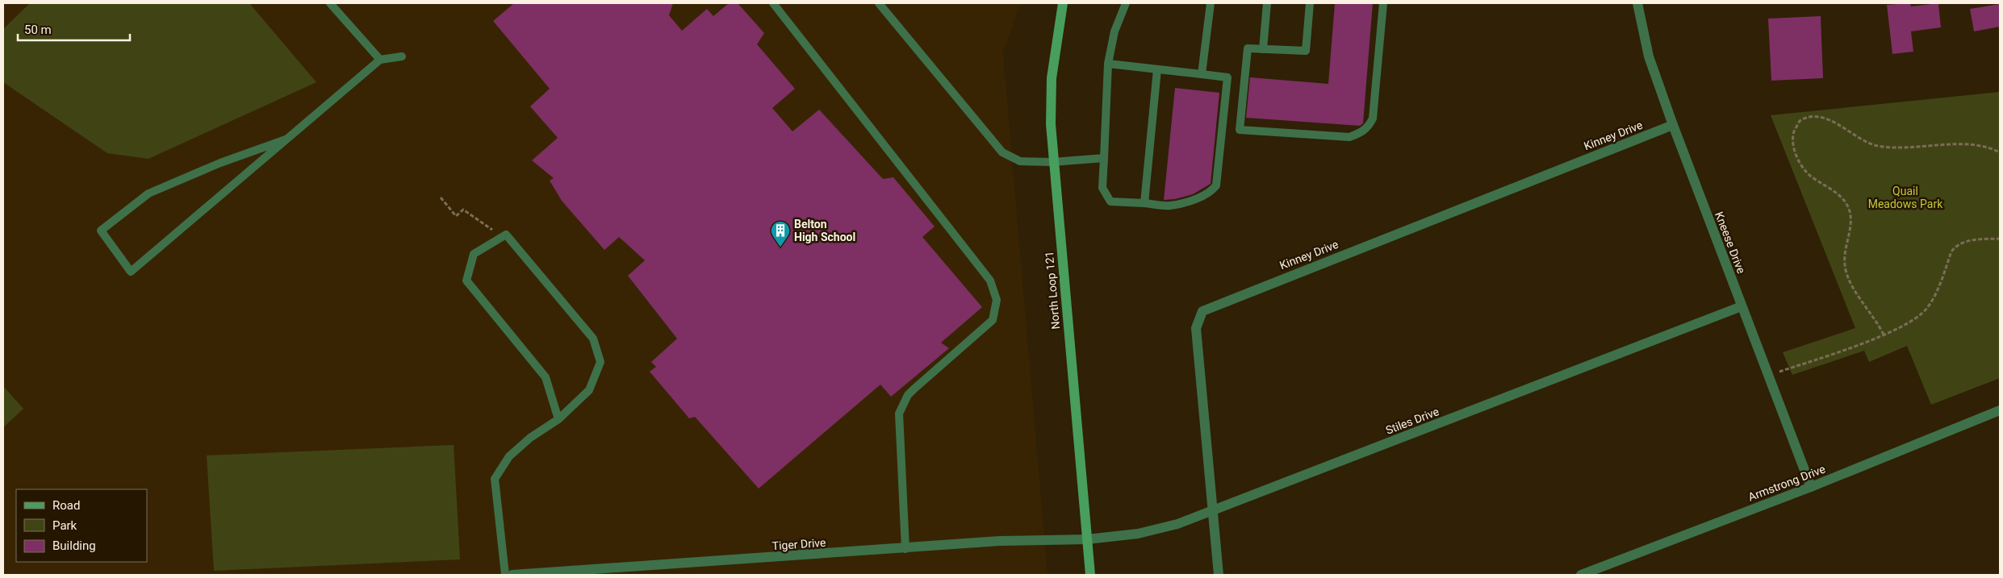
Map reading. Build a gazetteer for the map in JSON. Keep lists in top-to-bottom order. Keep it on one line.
{"streets":{"main road":["North Loop 121"],"street":["Kinney Drive","Kneese Drive","Stiles Drive","Armstrong Drive","Tiger Drive"]},"crossings":[["Kinney Drive","Kneese Drive"],["Kinney Drive","Stiles Drive"],["Kneese Drive","Stiles Drive"],["Kneese Drive","Armstrong Drive"],["North Loop 121","Stiles Drive"],["North Loop 121","Tiger Drive"],["Stiles Drive","Tiger Drive"]],"parks":["Quail Meadows Park"],"places":{"building":["Belton High School"]},"legend":["Road","Park","Building"],"scale_bar":"50 m"}
